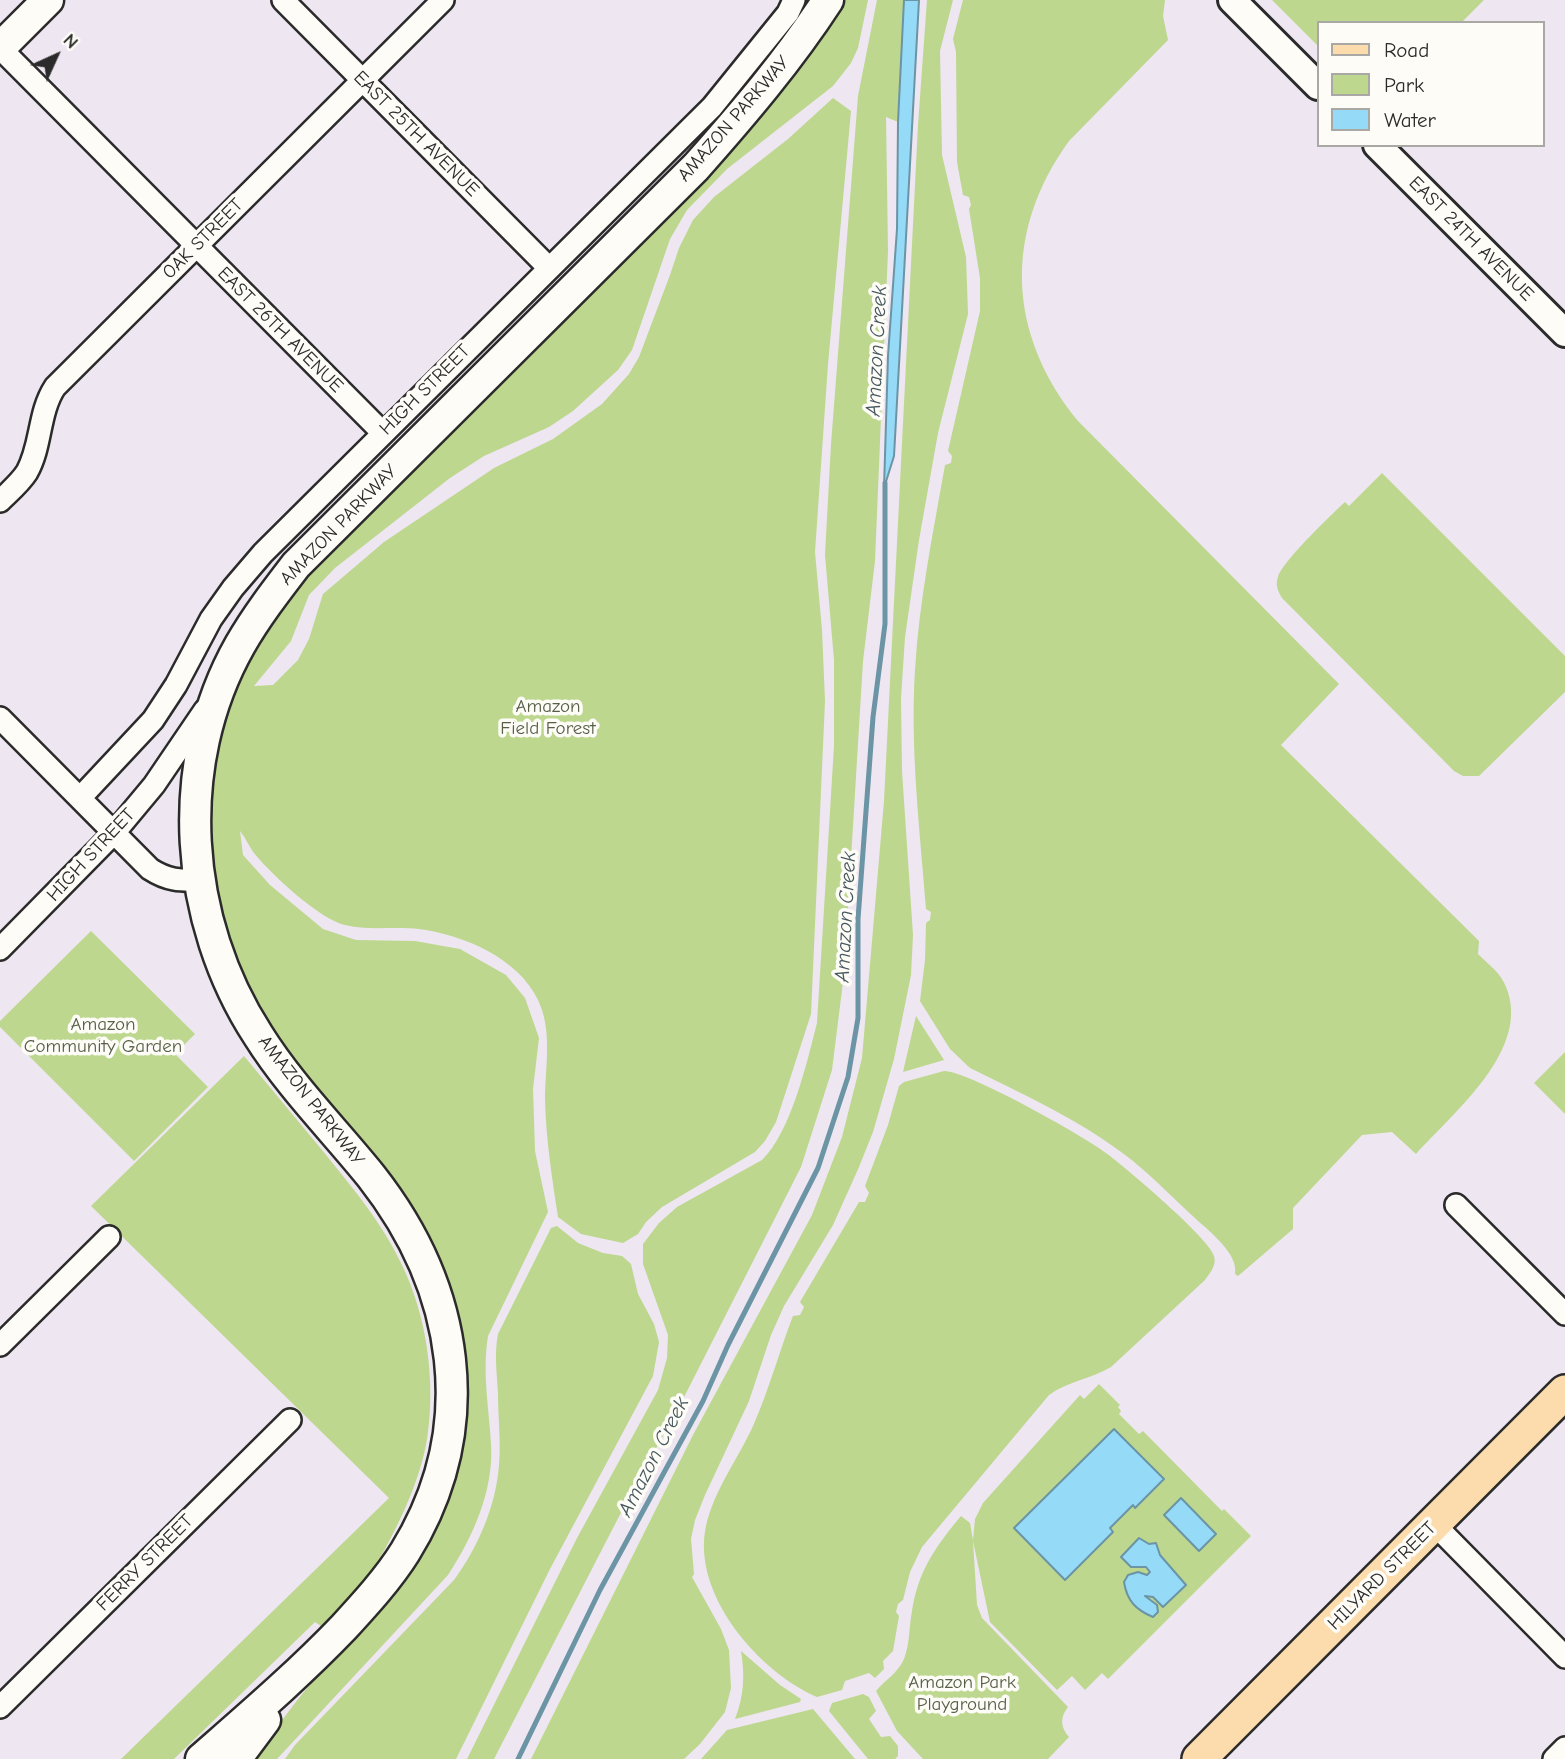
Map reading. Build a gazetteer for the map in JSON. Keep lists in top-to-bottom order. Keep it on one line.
{"streets":{"main road":["AMAZON PARKWAY","HILYARD STREET"],"street":["EAST 25TH AVENUE","OAK STREET","EAST 24TH AVENUE","EAST 26TH AVENUE","HIGH STREET","FERRY STREET"]},"crossings":[["AMAZON PARKWAY","HIGH STREET"],["EAST 25TH AVENUE","OAK STREET"],["EAST 25TH AVENUE","HIGH STREET"],["OAK STREET","EAST 26TH AVENUE"],["EAST 26TH AVENUE","HIGH STREET"]],"water":["Amazon Creek"],"parks":["Amazon Field Forest","Amazon Community Garden","Amazon Park Playground"],"legend":["Road","Park","Water"],"north":"top right"}
